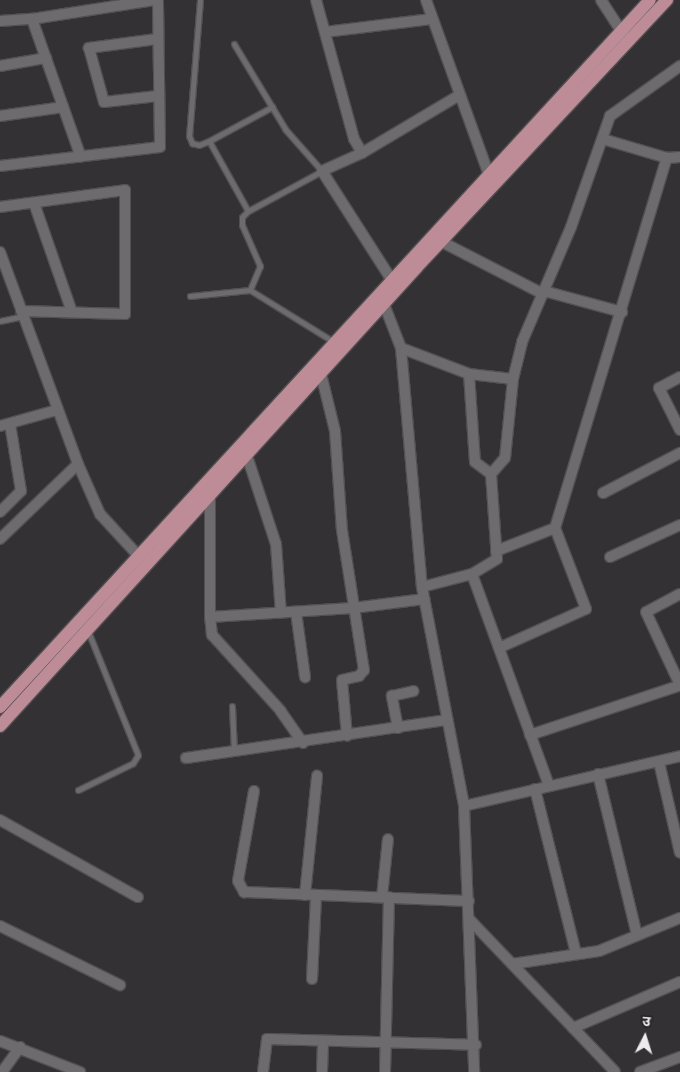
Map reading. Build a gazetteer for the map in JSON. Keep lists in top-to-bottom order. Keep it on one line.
{"north":"top"}
